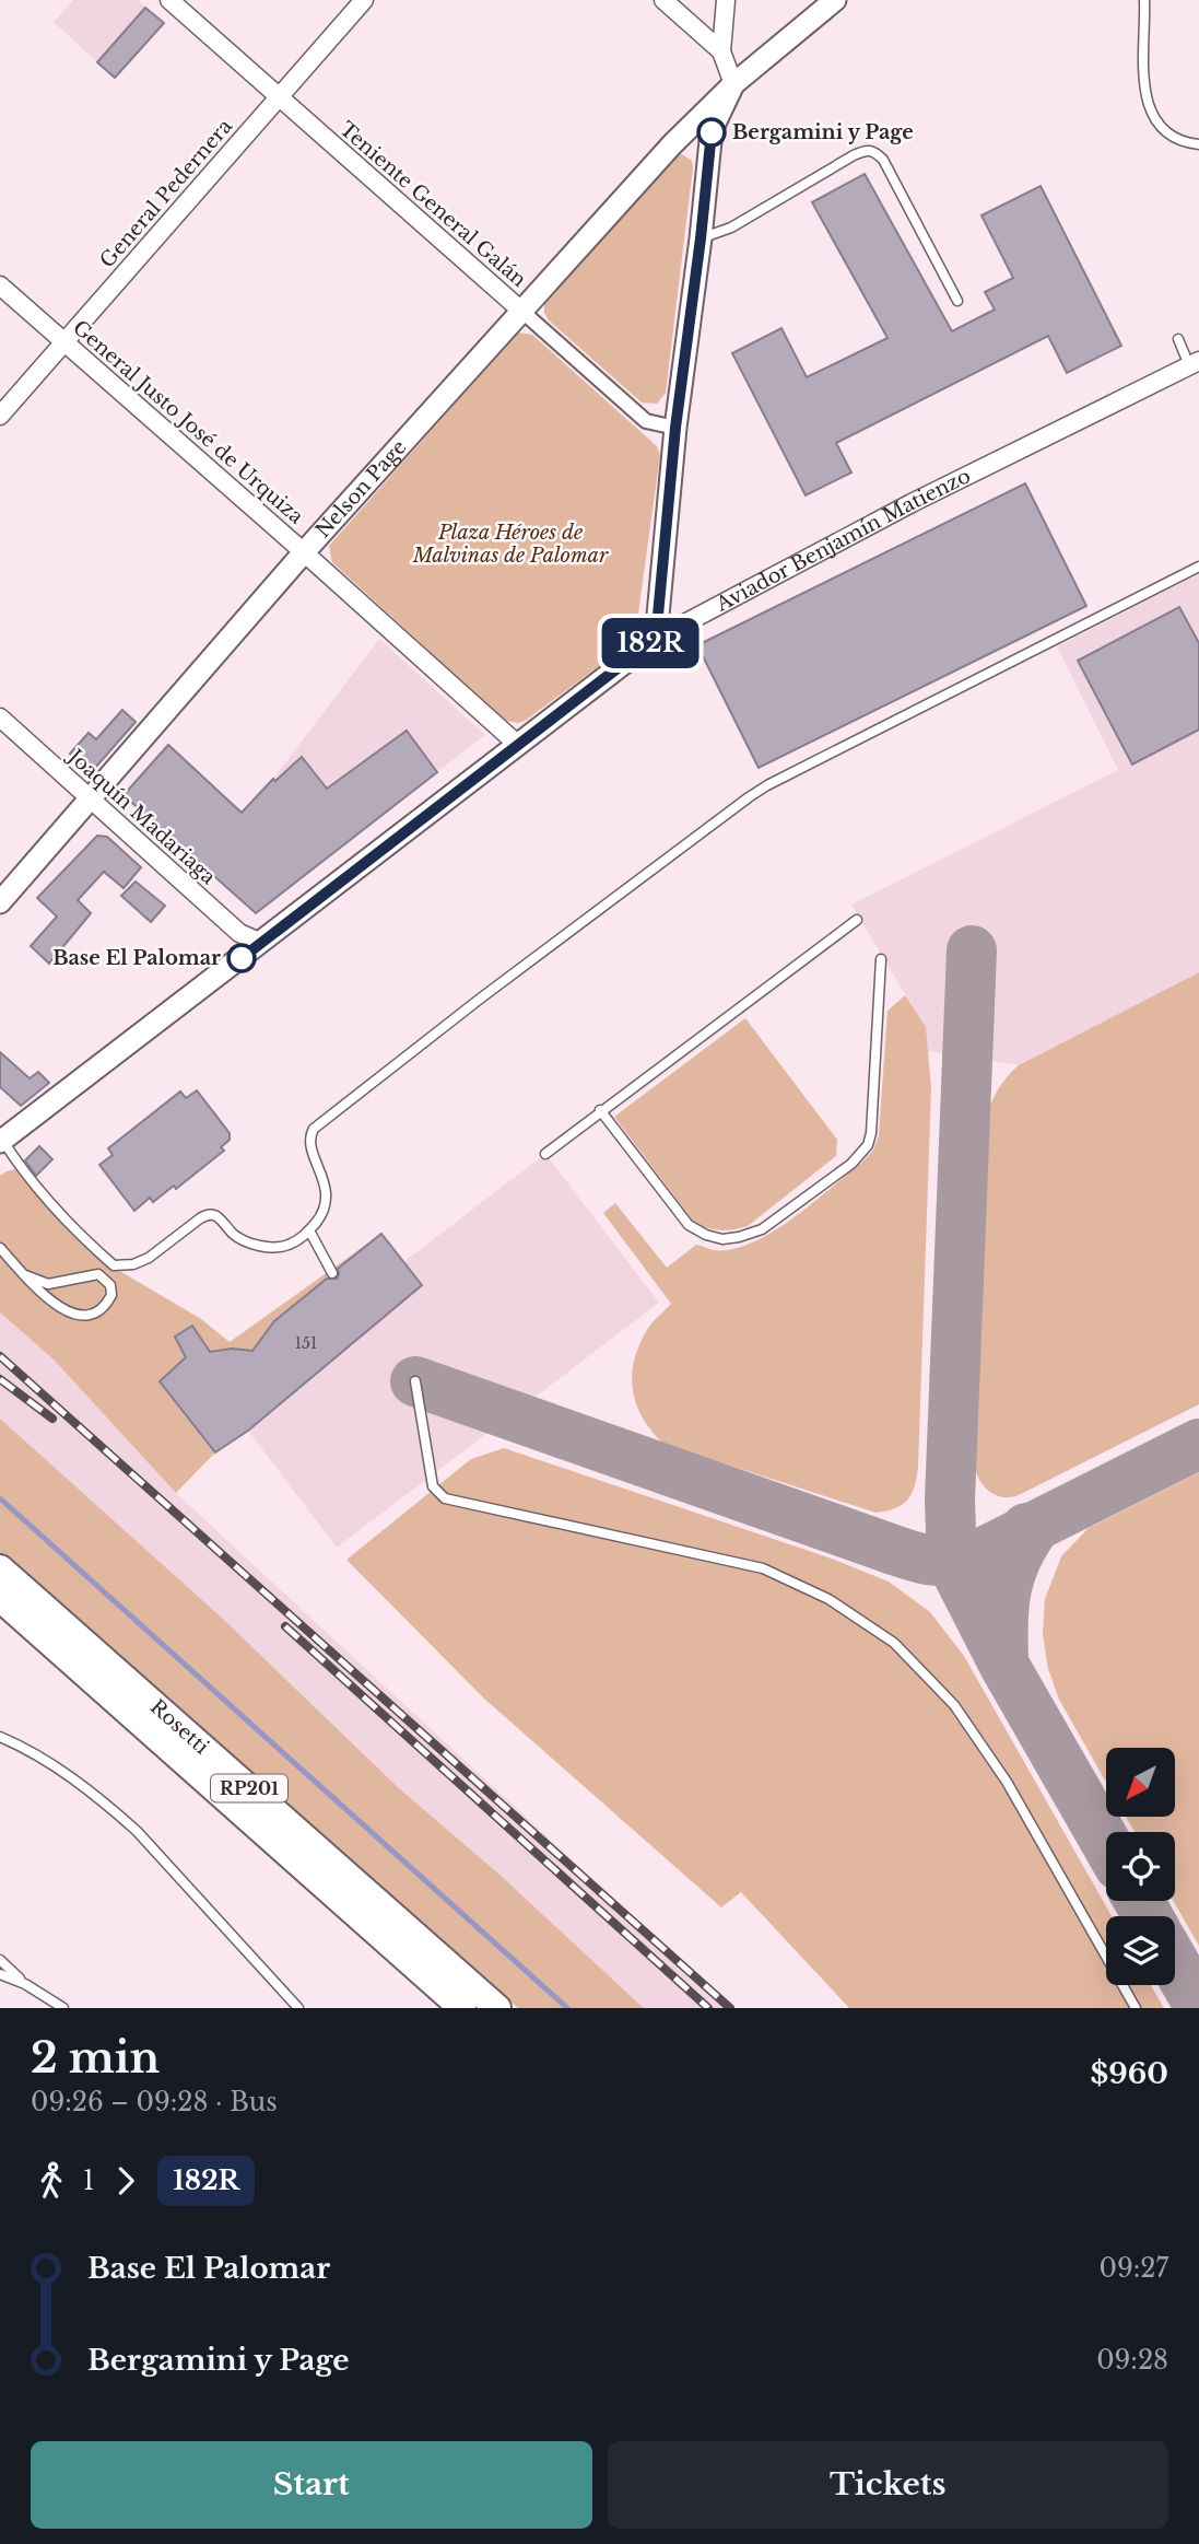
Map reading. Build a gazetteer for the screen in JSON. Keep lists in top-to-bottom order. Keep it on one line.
{"streets":{"main road":["Rosetti","RP201"],"street":["General Pedernera","Teniente General Galán","General Justo José de Urquiza","Nelson Page","Aviador Benjamín Matienzo","Joaquín Madariaga"]},"crossings":[["General Pedernera","Teniente General Galán"],["General Pedernera","General Justo José de Urquiza"],["Teniente General Galán","Nelson Page"],["General Justo José de Urquiza","Nelson Page"],["General Justo José de Urquiza","Aviador Benjamín Matienzo"],["Nelson Page","Joaquín Madariaga"],["Aviador Benjamín Matienzo","Joaquín Madariaga"]],"parks":["Plaza Héroes de Malvinas de Palomar"],"places":["Bergamini y Page","Base El Palomar"],"lines":["bus line 182R"],"house_numbers":["151"],"north":"bottom left","page":{"on_map":"182R","heading":["2 min","09:26 – 09:28 · Bus","$960"],"legs":["1","182R"],"list":[{"name":"Base El Palomar","value":"09:27"},{"name":"Bergamini y Page","value":"09:28"}],"buttons":["Start","Tickets"]}}
